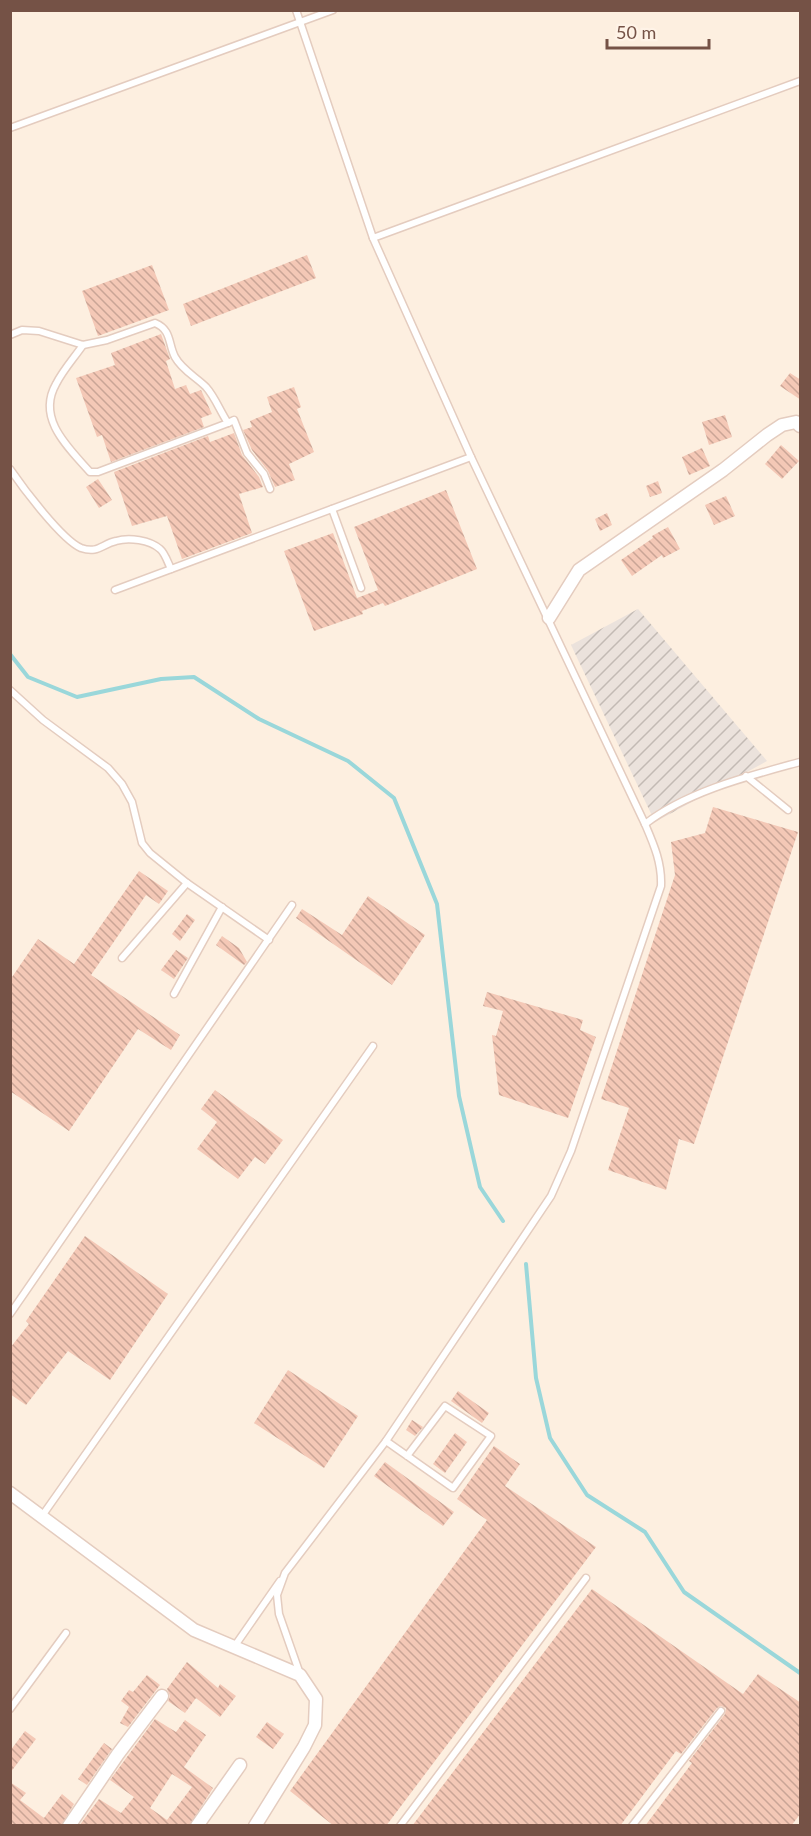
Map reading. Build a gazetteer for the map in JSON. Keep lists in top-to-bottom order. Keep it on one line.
{"scale_bar":"50 m"}
